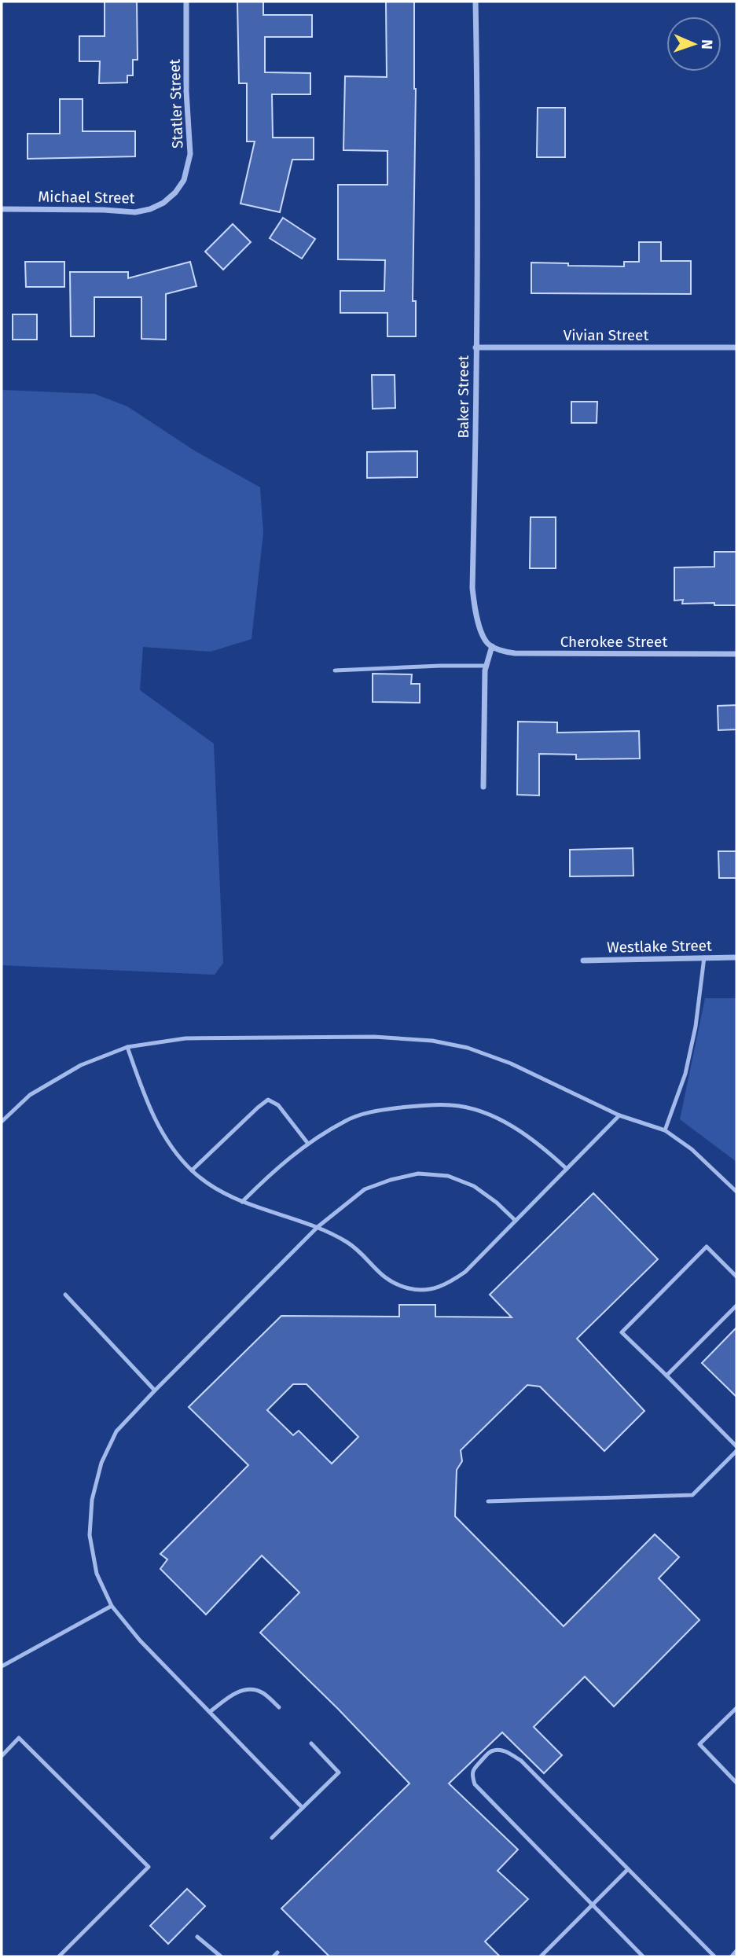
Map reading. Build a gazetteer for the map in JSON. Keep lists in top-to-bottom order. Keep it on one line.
{"streets":{"street":["Statler Street","Michael Street","Vivian Street","Baker Street","Cherokee Street","Westlake Street"]},"crossings":[["Statler Street","Michael Street"],["Vivian Street","Baker Street"],["Baker Street","Cherokee Street"]],"north":"right"}
